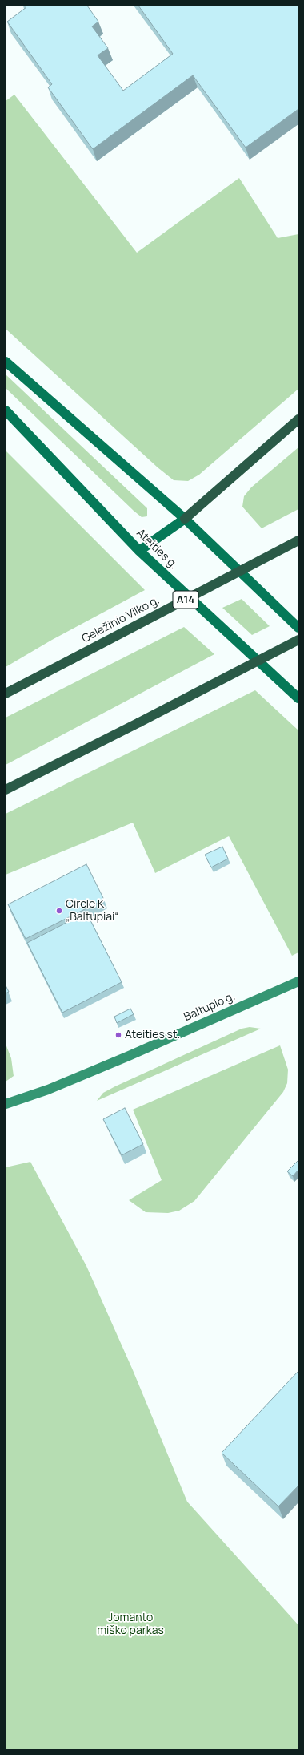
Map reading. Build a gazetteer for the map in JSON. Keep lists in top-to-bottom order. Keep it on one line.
{"streets":{"highway":["A14","Geležinio Vilko g."],"main road":["Ateities g."],"street":["Baltupio g."]},"parks":["Jomanto miško parkas"],"places":["Circle K „Baltupiai“","Ateities st."]}
